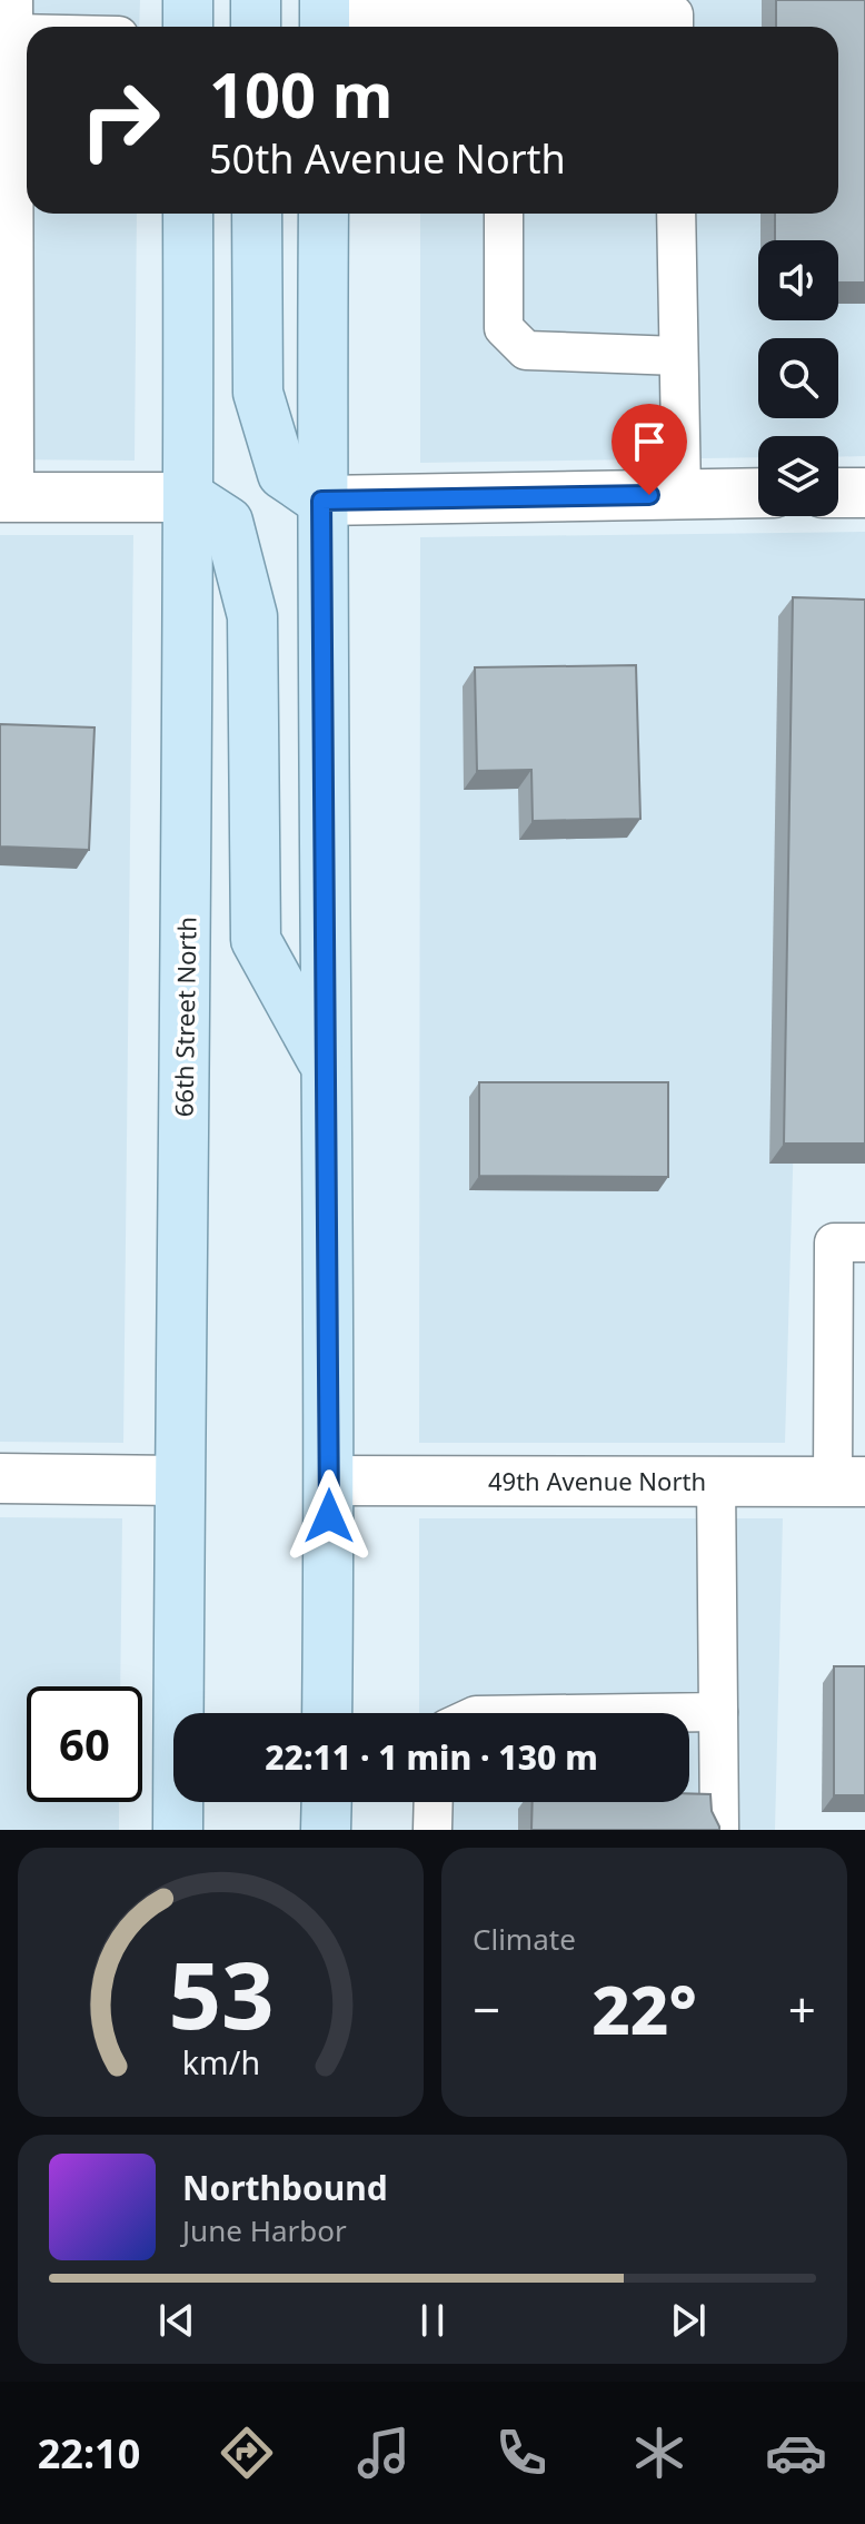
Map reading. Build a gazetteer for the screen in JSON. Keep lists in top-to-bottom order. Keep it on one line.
{"streets":{"main road":["66th Street North"],"street":["49th Avenue North"]},"page":{"turn":["100 m","50th Avenue North"],"limit":"60","trip":"22:11 · 1 min · 130 m","tile":"Climate","heat":["−","22°","+"],"song":["Northbound","June Harbor"],"tabs":"22:10","gauge":["53","km/h"]}}
